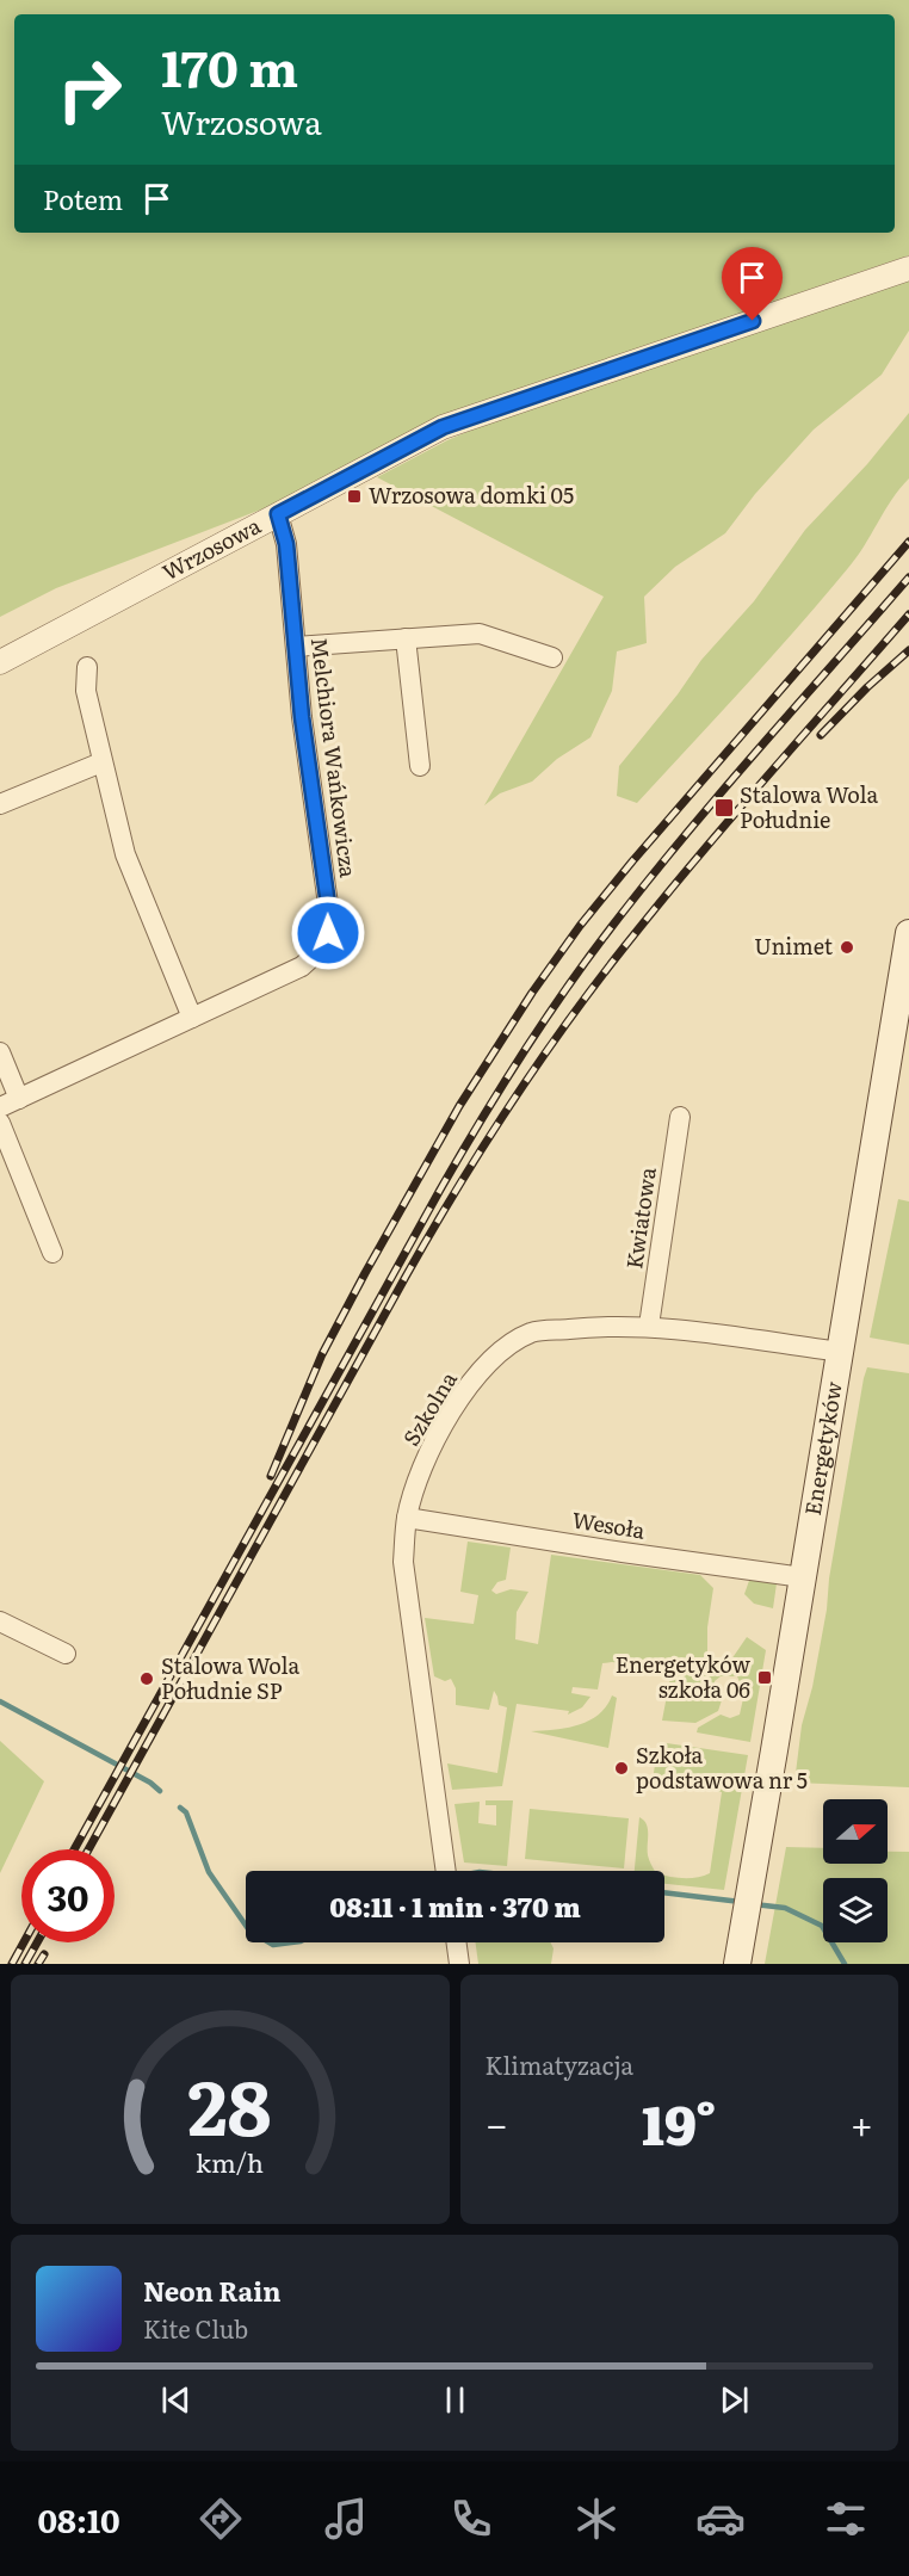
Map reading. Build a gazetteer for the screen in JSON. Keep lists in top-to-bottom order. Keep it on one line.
{"streets":{"main road":["Energetyków"],"street":["Wrzosowa","Melchiora Wańkowicza","Kwiatowa","Szkolna","Wesoła"]},"crossings":[["Wrzosowa","Melchiora Wańkowicza"],["Kwiatowa","Szkolna"],["Szkolna","Energetyków"],["Szkolna","Wesoła"],["Energetyków","Wesoła"]],"places":{"transit":["Wrzosowa domki 05","Stalowa Wola Południe","Energetyków szkoła 06"],"other":["Unimet","Stalowa Wola Południe SP","Szkoła podstawowa nr 5"]},"north":"right","page":{"turn":["170 m","Wrzosowa"],"then":"Potem","limit":"30","trip":"08:11 · 1 min · 370 m","tile":"Klimatyzacja","heat":["−","19°","+"],"song":["Neon Rain","Kite Club"],"tabs":"08:10","gauge":["28","km/h"]}}
